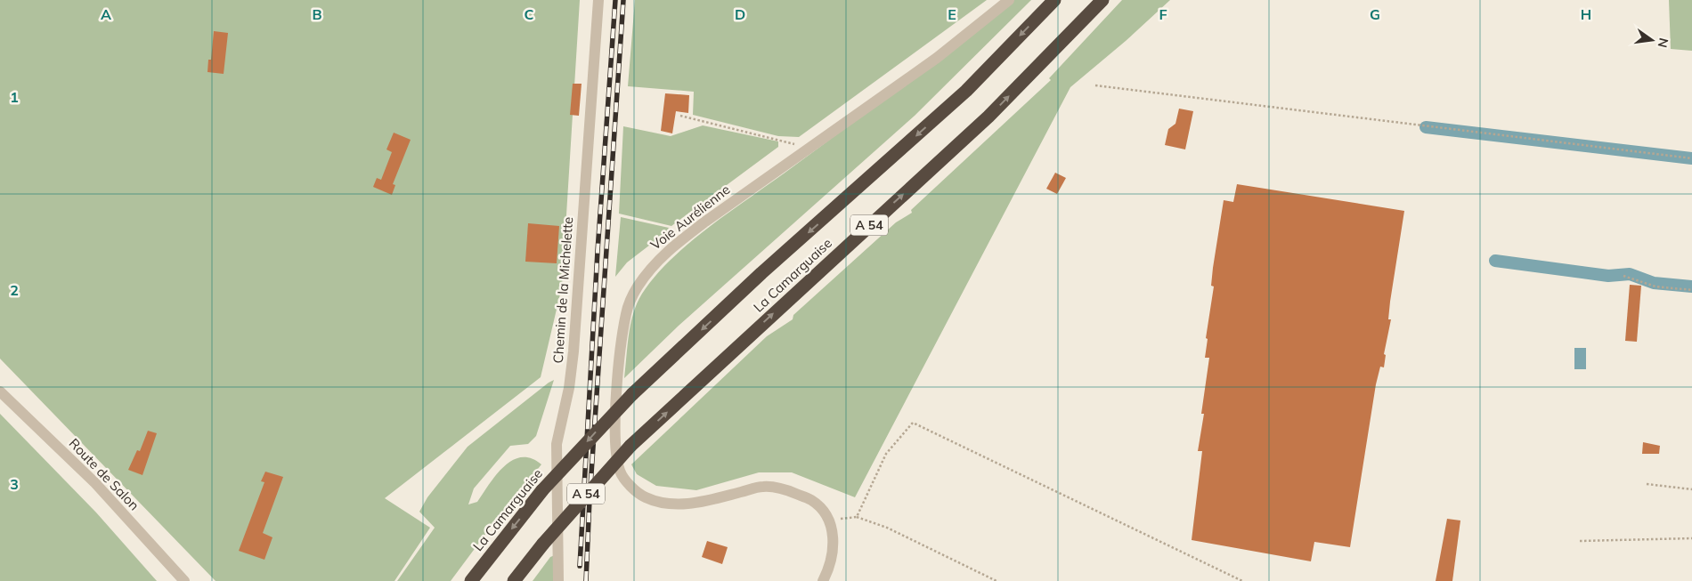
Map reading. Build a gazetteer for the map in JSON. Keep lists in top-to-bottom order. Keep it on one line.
{"streets":{"highway":["A 54","La Camarguaise"],"street":["Voie Aurélienne","Chemin de la Michelette","Route de Salon"]},"north":"right","grid":{"columns":["A","B","C","D","E","F","G","H"],"rows":["1","2","3"]}}
